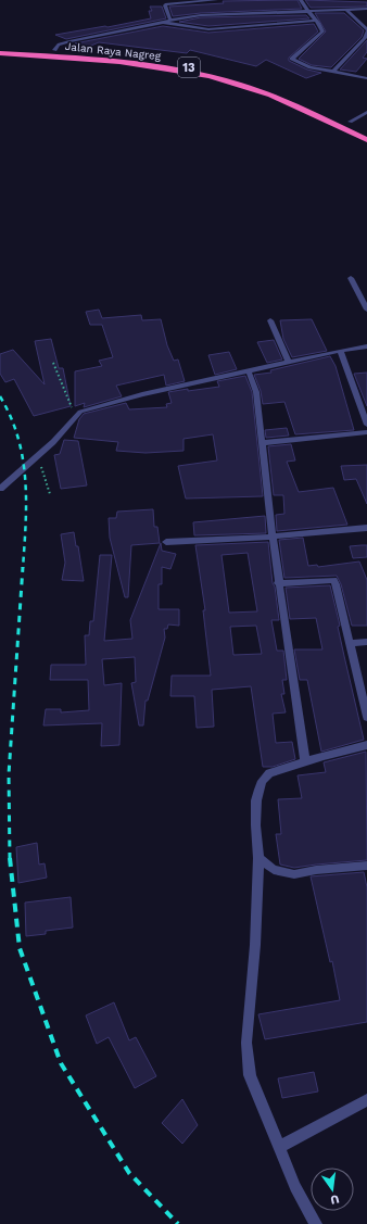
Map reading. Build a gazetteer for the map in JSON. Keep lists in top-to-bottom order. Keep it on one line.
{"streets":{"highway":["Jalan Raya Nagreg","13"]},"north":"bottom"}
